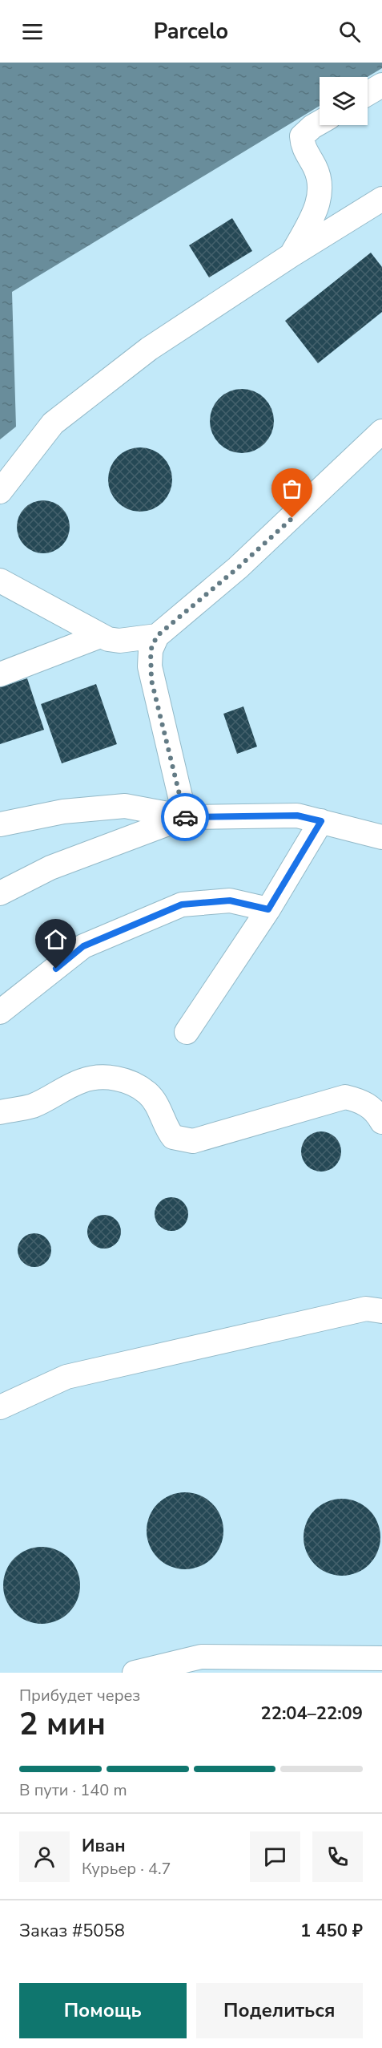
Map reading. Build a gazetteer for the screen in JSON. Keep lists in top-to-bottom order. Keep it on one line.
{"page":{"header":"Parcelo","heading":["2 мин","Прибудет через","22:04–22:09"],"panel":["Иван","Курьер · 4.7","Заказ #5058","1 450 ₽"],"bar":"В пути · 140 m","buttons":["Помощь","Поделиться"]}}
